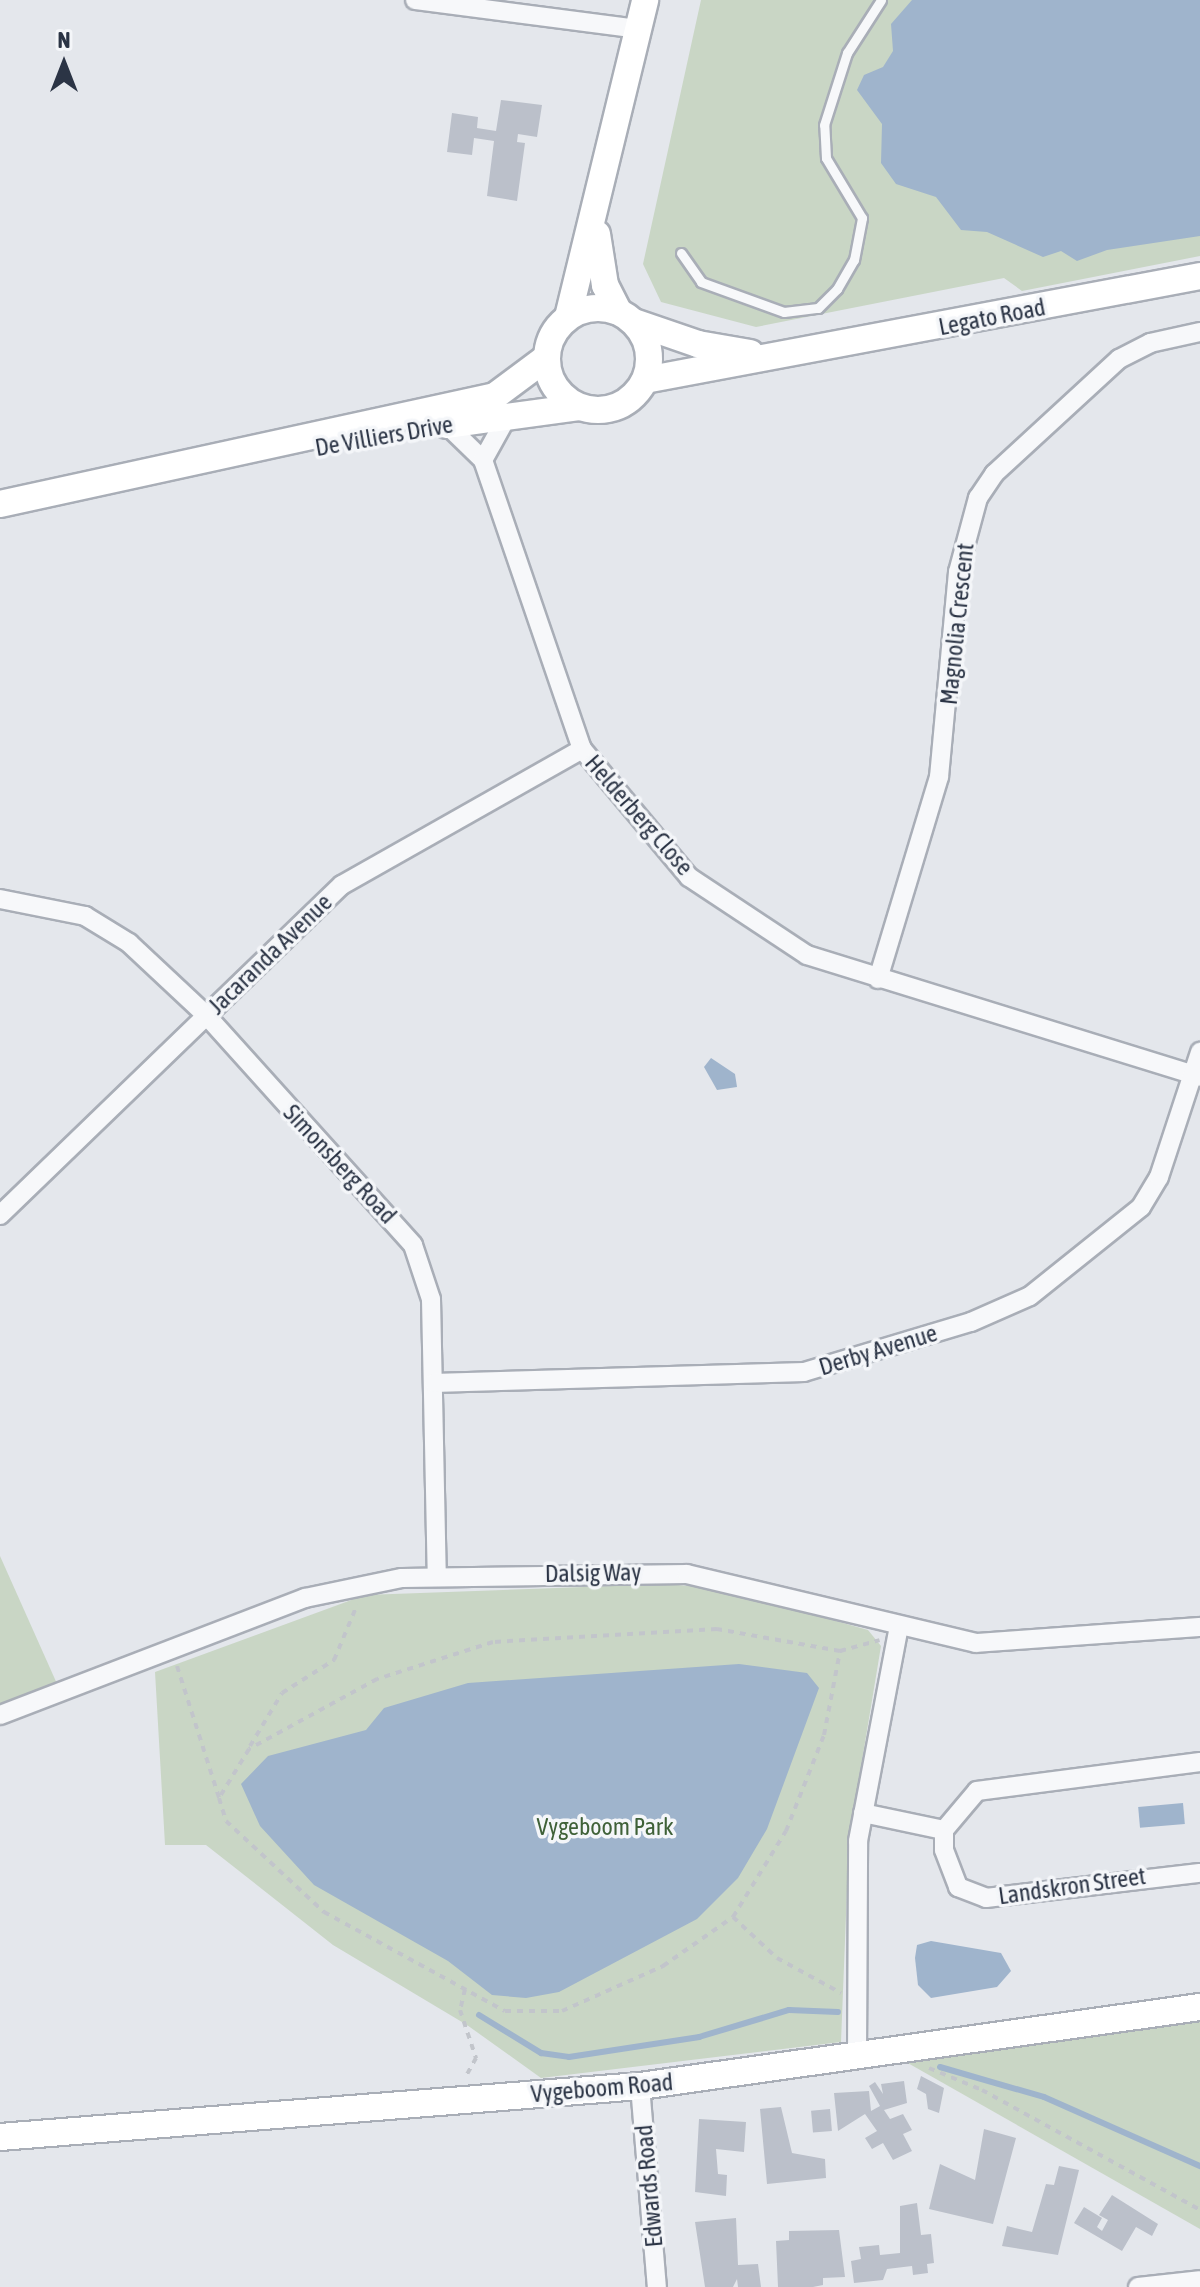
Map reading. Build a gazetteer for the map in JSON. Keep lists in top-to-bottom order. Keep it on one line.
{"streets":{"street":["Legato Road","De Villiers Drive","Magnolia Crescent","Helderberg Close","Jacaranda Avenue","Simonsberg Road","Derby Avenue","Dalsig Way","Landskron Street","Vygeboom Road","Edwards Road"]},"crossings":[["Legato Road","De Villiers Drive"],["De Villiers Drive","Helderberg Close"],["Magnolia Crescent","Helderberg Close"],["Helderberg Close","Jacaranda Avenue"],["Helderberg Close","Derby Avenue"],["Jacaranda Avenue","Simonsberg Road"],["Simonsberg Road","Derby Avenue"],["Simonsberg Road","Dalsig Way"],["Vygeboom Road","Edwards Road"]],"parks":["Vygeboom Park"],"north":"top"}
